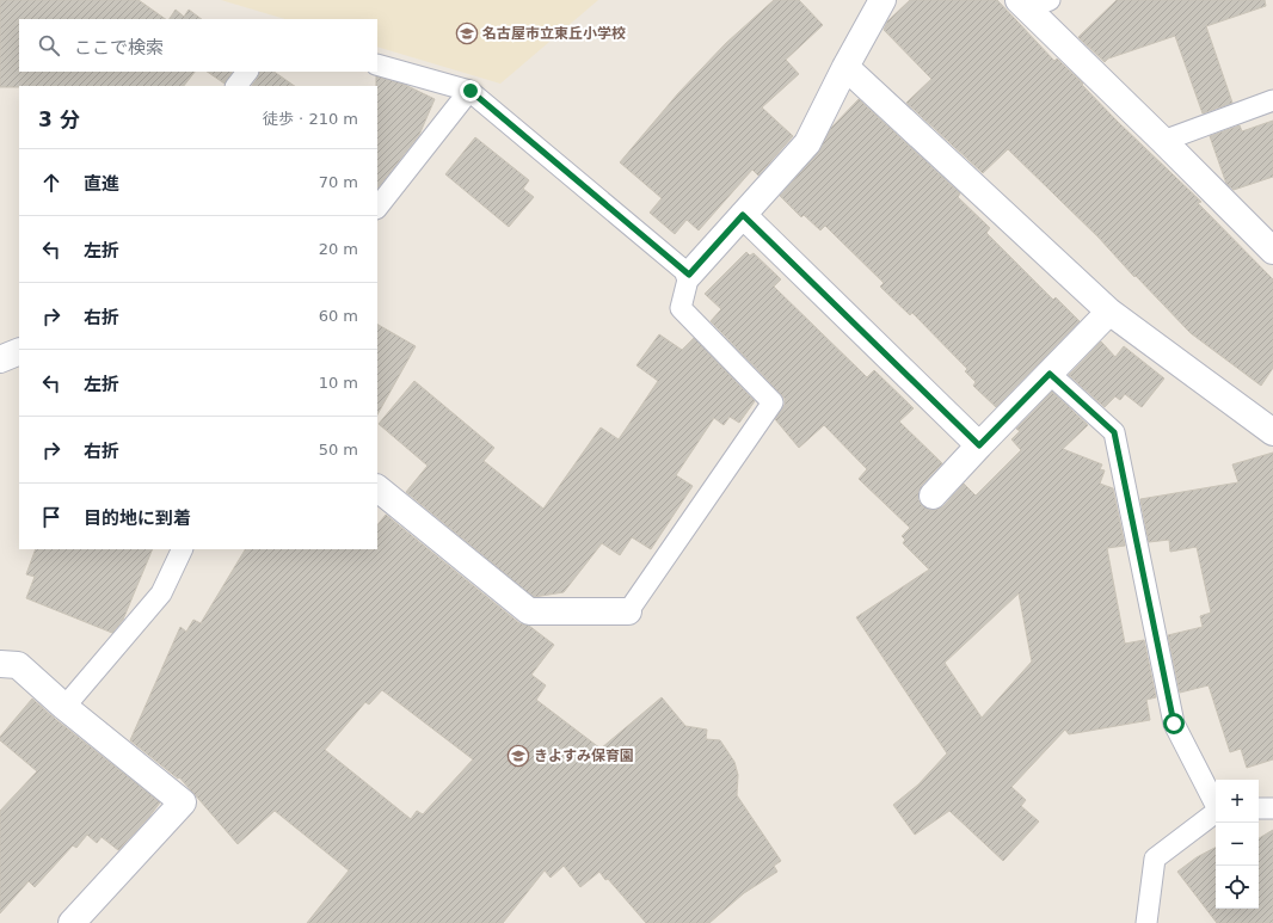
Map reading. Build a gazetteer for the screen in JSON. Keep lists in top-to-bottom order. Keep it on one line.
{"places":{"school or university":["名古屋市立東丘小学校","きよすみ保育園"]},"page":{"search":"ここで検索","heading":["3 分","徒歩 · 210 m"],"list":[["直進","70 m"],["左折","20 m"],["右折","60 m"],["左折","10 m"],["右折","50 m"],"目的地に到着"],"map_buttons":["+","−"]}}
